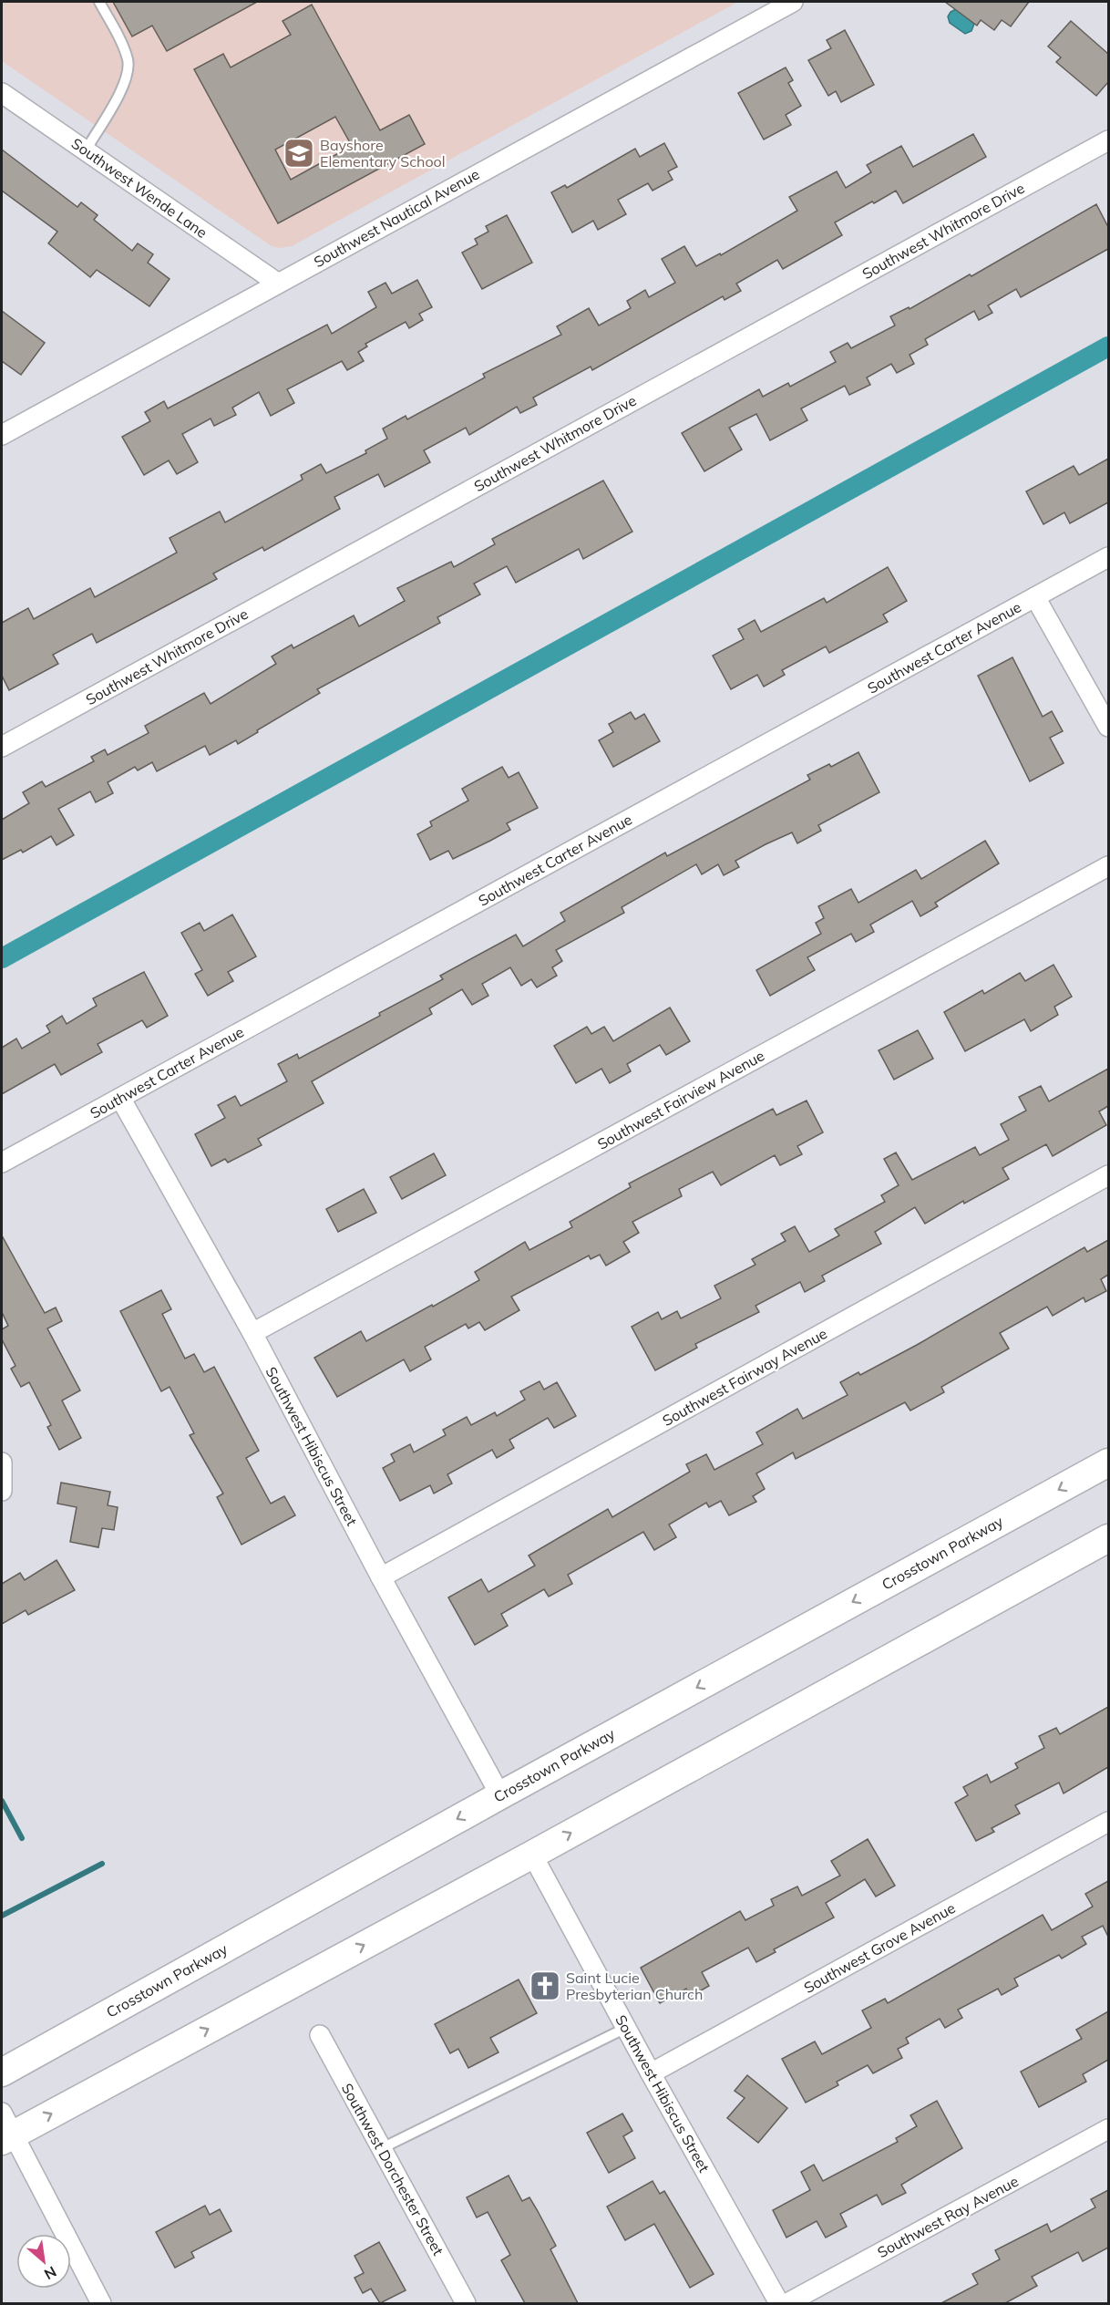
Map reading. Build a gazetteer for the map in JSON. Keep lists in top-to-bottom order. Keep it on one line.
{"streets":{"main road":["Crosstown Parkway"],"street":["Southwest Wende Lane","Southwest Nautical Avenue","Southwest Whitmore Drive","Southwest Carter Avenue","Southwest Fairview Avenue","Southwest Fairway Avenue","Southwest Hibiscus Street","Southwest Grove Avenue","Southwest Dorchester Street","Southwest Ray Avenue"]},"crossings":[["Southwest Wende Lane","Southwest Nautical Avenue"],["Southwest Carter Avenue","Southwest Hibiscus Street"],["Southwest Fairview Avenue","Southwest Hibiscus Street"],["Southwest Fairway Avenue","Southwest Hibiscus Street"],["Southwest Hibiscus Street","Crosstown Parkway"],["Southwest Hibiscus Street","Southwest Grove Avenue"]],"places":{"school or university":["Bayshore Elementary School"],"church":["Saint Lucie Presbyterian Church"]},"north":"bottom right"}
